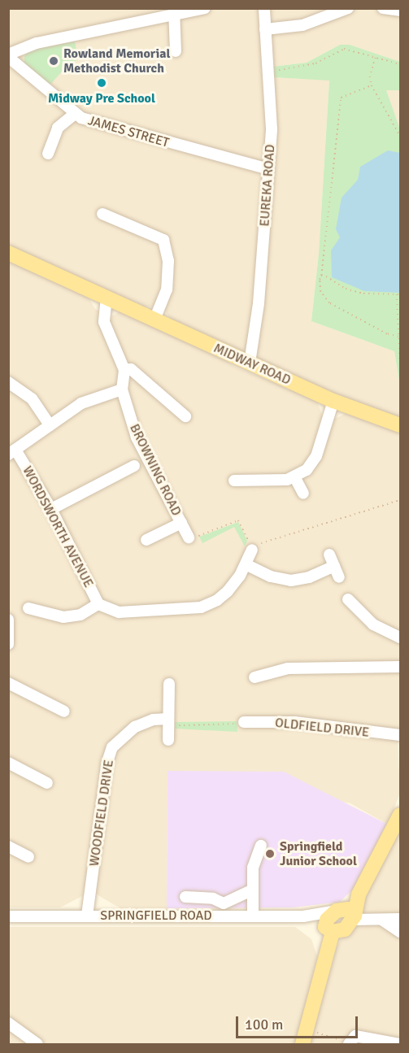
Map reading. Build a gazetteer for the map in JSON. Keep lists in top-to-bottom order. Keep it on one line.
{"streets":{"main road":["MIDWAY ROAD"],"street":["JAMES STREET","EUREKA ROAD","BROWNING ROAD","WORDSWORTH AVENUE","OLDFIELD DRIVE","WOODFIELD DRIVE","SPRINGFIELD ROAD"]},"crossings":[["JAMES STREET","EUREKA ROAD"],["EUREKA ROAD","MIDWAY ROAD"],["WOODFIELD DRIVE","SPRINGFIELD ROAD"]],"places":["Rowland Memorial Methodist Church","Midway Pre School","Springfield Junior School"],"scale_bar":"100 m"}
